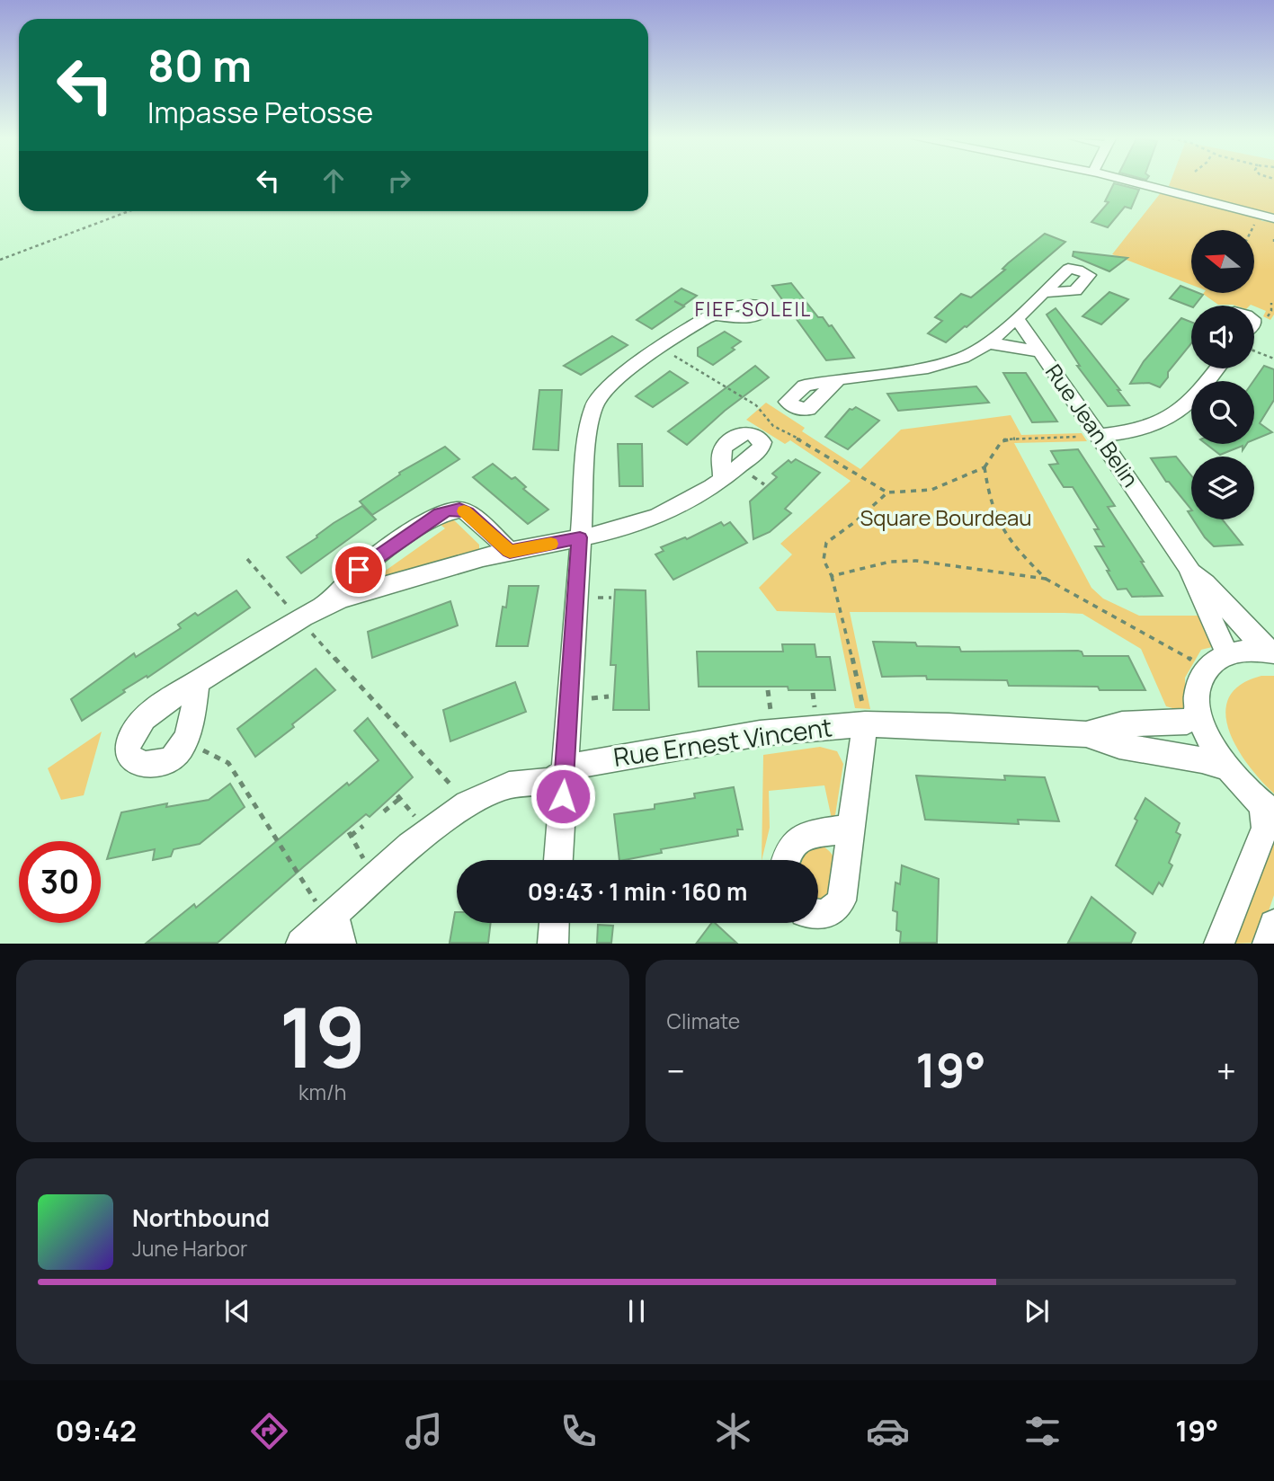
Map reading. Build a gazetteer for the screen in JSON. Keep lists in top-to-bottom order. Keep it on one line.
{"streets":{"street":["Rue Jean Belin","Rue Ernest Vincent"]},"districts":["FIEF SOLEIL"],"parks":["Square Bourdeau"],"north":"left","page":{"turn":["80 m","Impasse Petosse"],"limit":"30","trip":"09:43 · 1 min · 160 m","tile":[["19","km/h"],"Climate"],"heat":["−","19°","+"],"song":["Northbound","June Harbor"],"tabs":["09:42","19°"]}}
